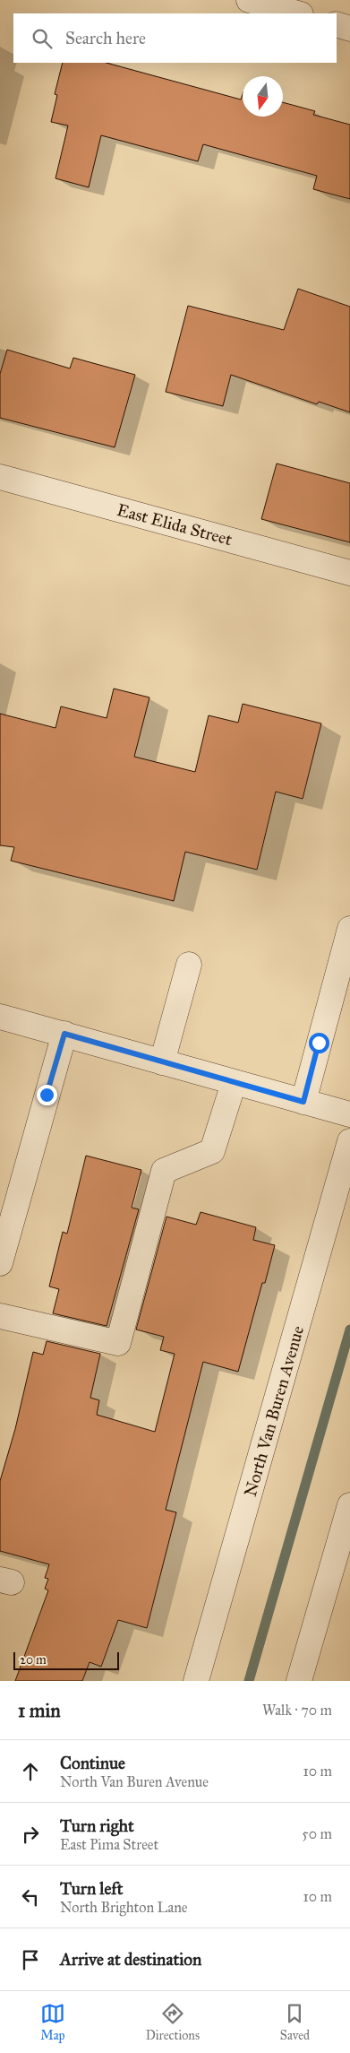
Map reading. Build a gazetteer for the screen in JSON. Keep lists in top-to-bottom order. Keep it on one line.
{"streets":{"street":["East Elida Street","North Van Buren Avenue"]},"scale_bar":"20 m","north":"bottom","page":{"search":"Search here","scale":"20 m","heading":["1 min","Walk · 70 m"],"list":[["Continue","North Van Buren Avenue","10 m"],["Turn right","East Pima Street","50 m"],["Turn left","North Brighton Lane","10 m"],"Arrive at destination"],"nav":["Map","Directions","Saved"]}}
